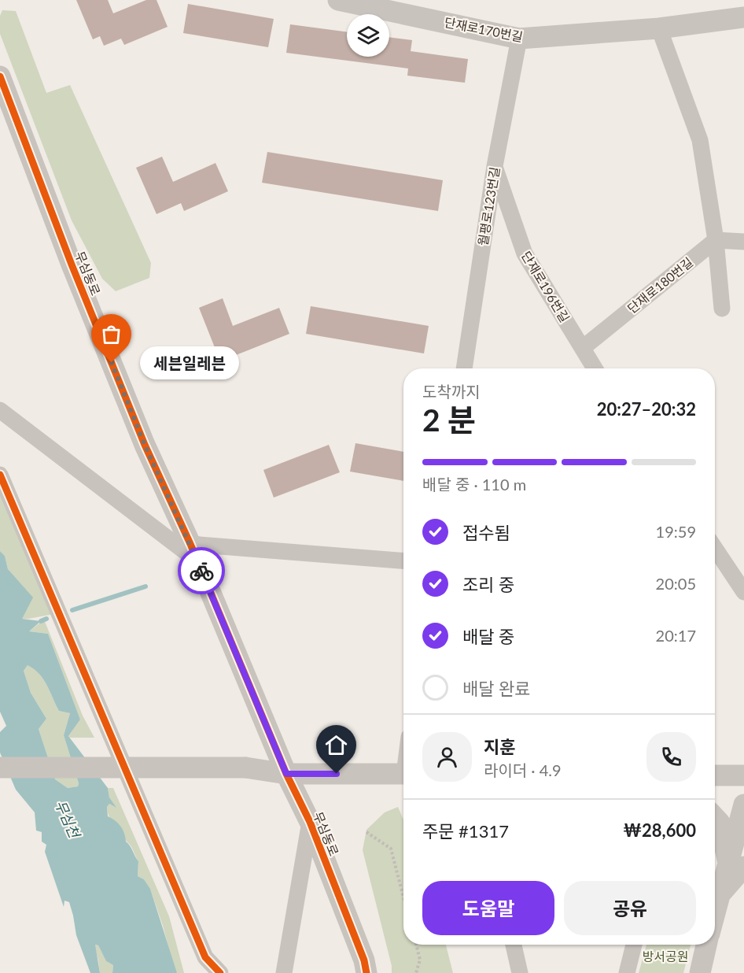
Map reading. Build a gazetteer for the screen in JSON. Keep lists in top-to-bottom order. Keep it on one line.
{"streets":{"street":["단재로170번길","월평로123번길","무심동로","단재로180번길","단재로196번길"]},"crossings":[["단재로170번길","월평로123번길"],["월평로123번길","단재로196번길"],["단재로180번길","단재로196번길"]],"water":["무심천"],"parks":["방서공원"],"places":["세븐일레븐"],"page":{"bubble":"세븐일레븐","heading":["2 분","도착까지","20:27–20:32"],"panel":["지훈","라이더 · 4.9","주문 #1317","₩28,600"],"bar":"배달 중 · 110 m","list":[["접수됨","19:59"],["조리 중","20:05"],["배달 중","20:17"],"배달 완료"],"buttons":["도움말","공유"]}}
